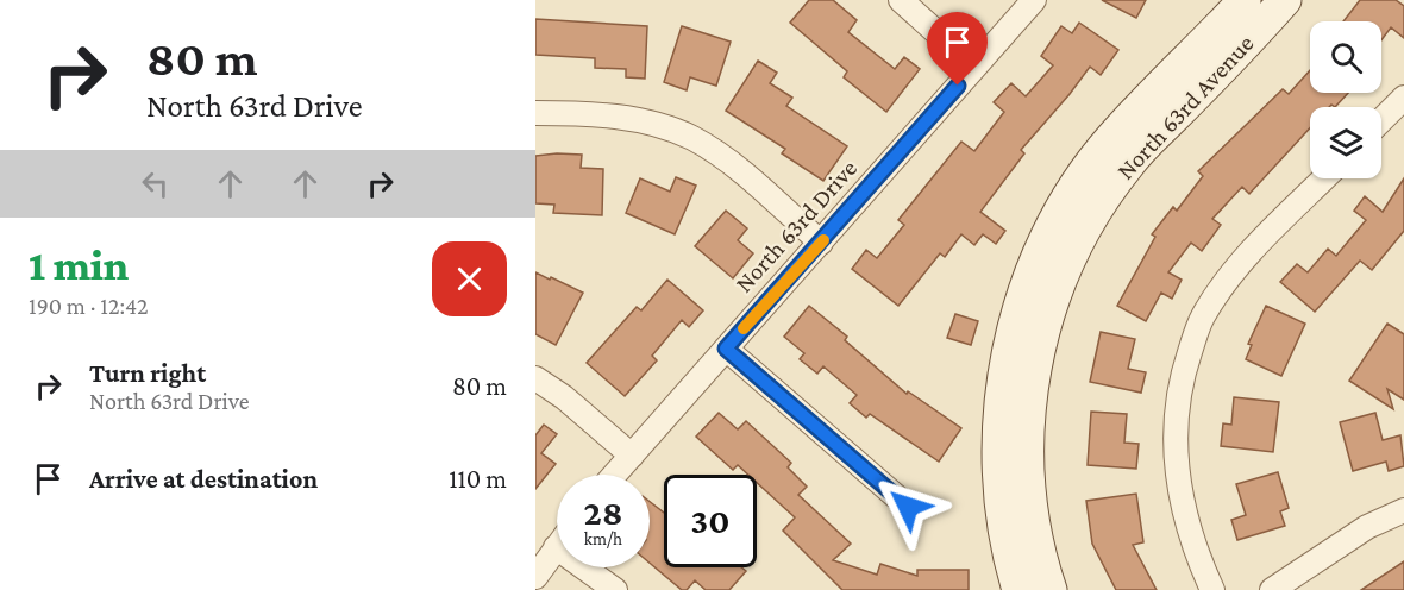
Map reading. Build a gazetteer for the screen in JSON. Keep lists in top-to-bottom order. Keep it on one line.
{"streets":{"street":["North 63rd Avenue","North 63rd Drive"]},"page":{"turn":["80 m","North 63rd Drive"],"heading":["1 min","190 m · 12:42"],"list":[{"name":"Turn right","note":"North 63rd Drive","value":"80 m"},{"name":"Arrive at destination","value":"110 m"}],"speed":"28 km/h","limit":"30"}}
